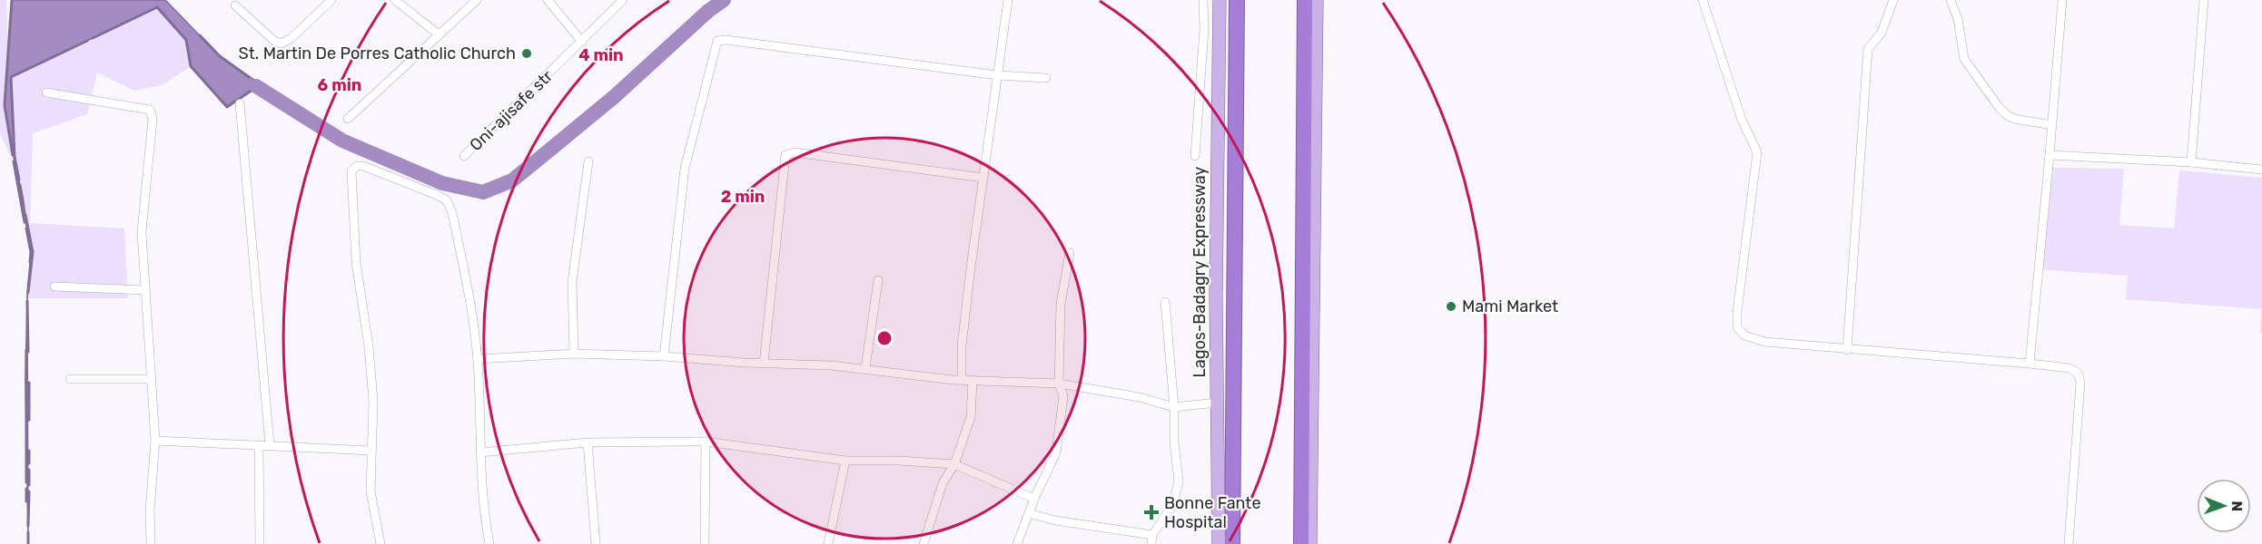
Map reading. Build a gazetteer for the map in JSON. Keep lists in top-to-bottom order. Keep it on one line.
{"streets":{"main road":["Lagos-Badagry Expressway"],"street":["Oni-ajisafe str"]},"places":{"other":["St. Martin De Porres Catholic Church","Mami Market"],"health":["Bonne Fante Hospital"]},"north":"right","rings":["4 min","6 min","2 min"]}
